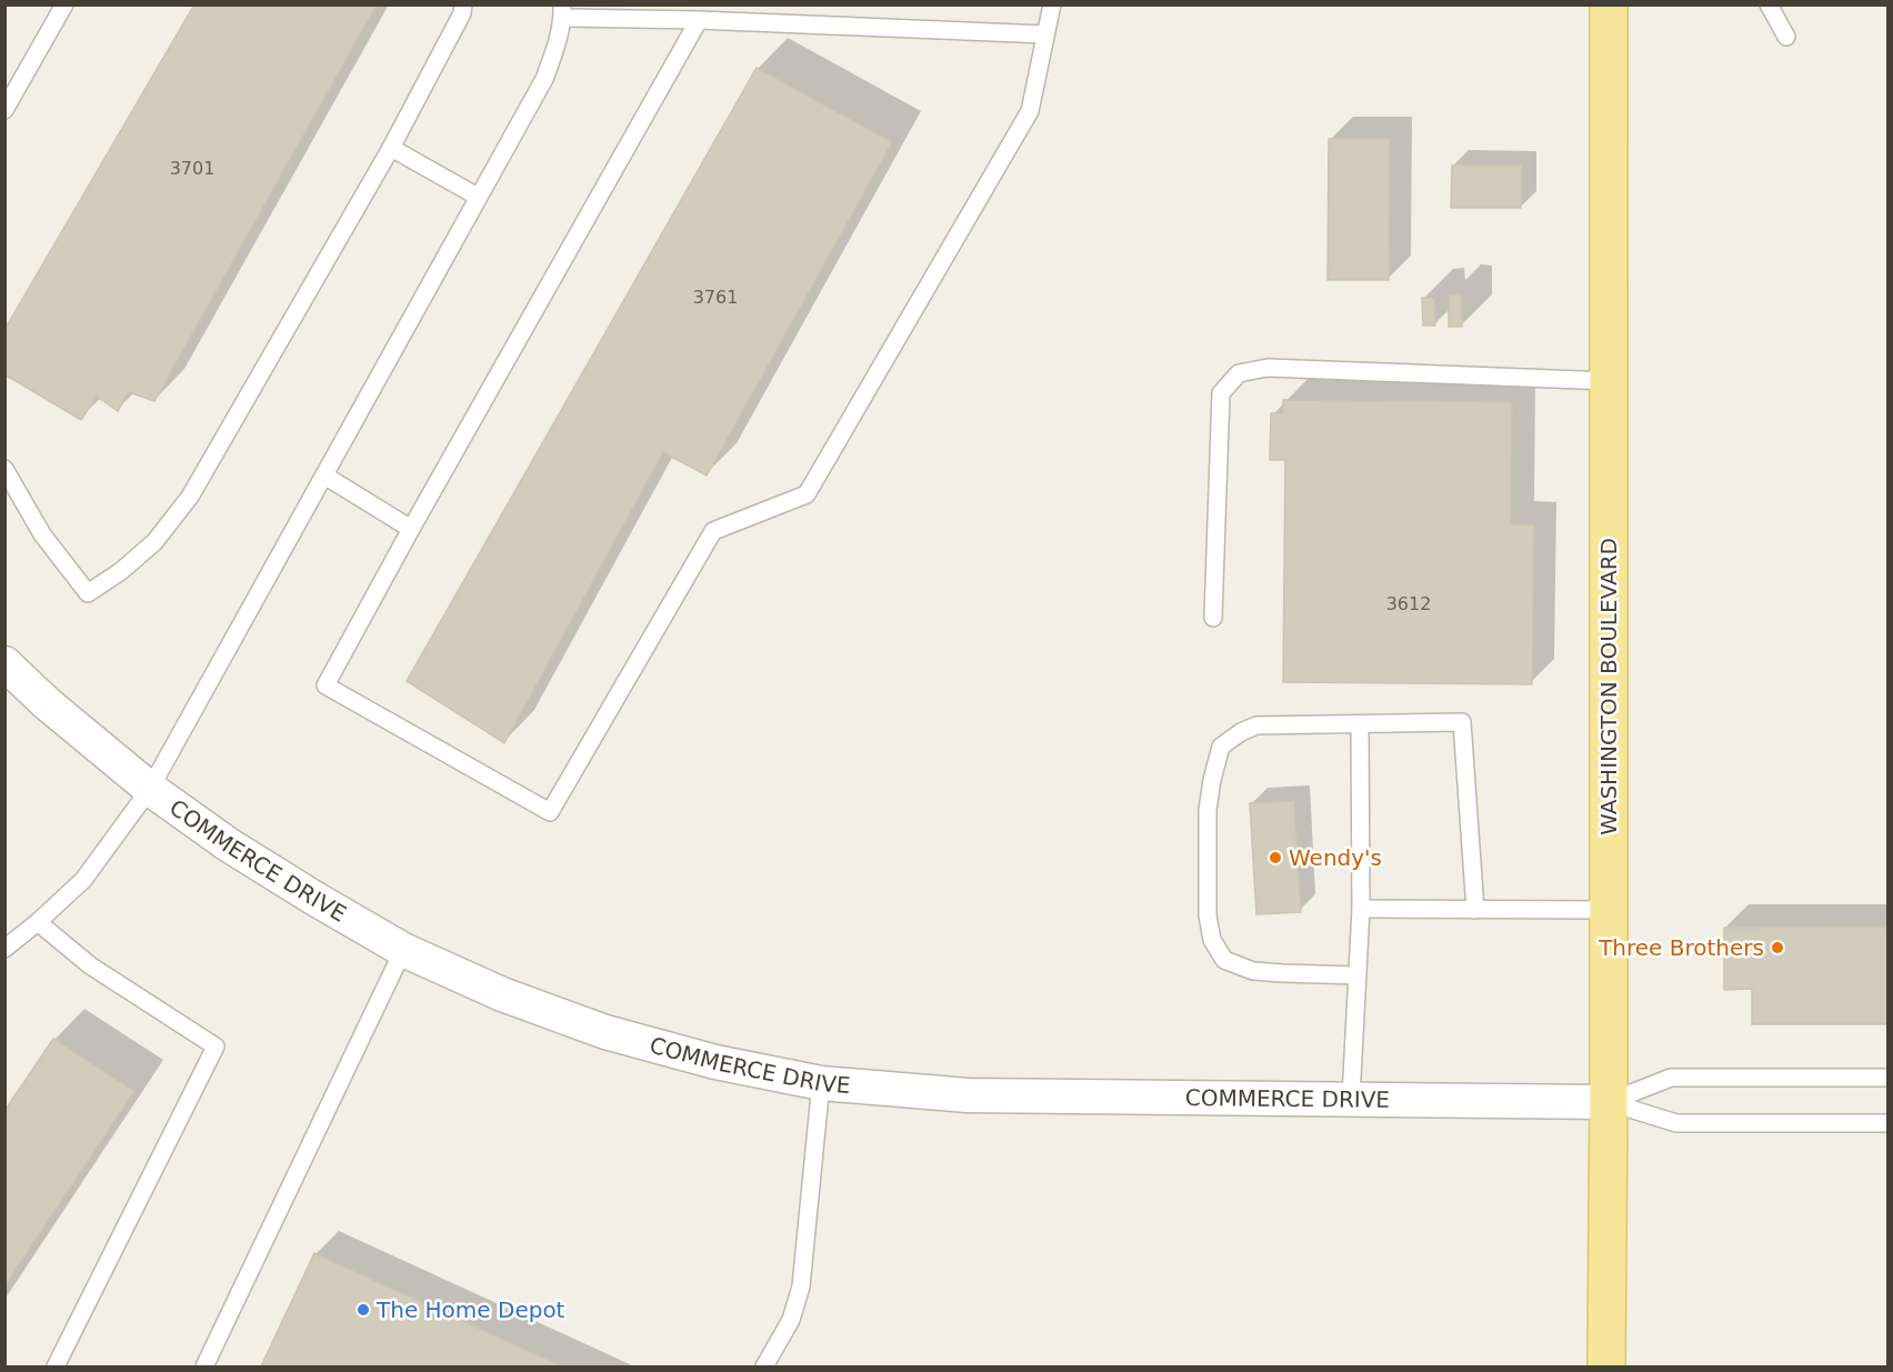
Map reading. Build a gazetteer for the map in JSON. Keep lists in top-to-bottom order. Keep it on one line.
{"streets":{"main road":["WASHINGTON BOULEVARD"],"street":["COMMERCE DRIVE"]},"crossings":[["WASHINGTON BOULEVARD","COMMERCE DRIVE"]],"places":["Wendy's","Three Brothers","The Home Depot"],"house_numbers":["3701","3761","3612"]}
